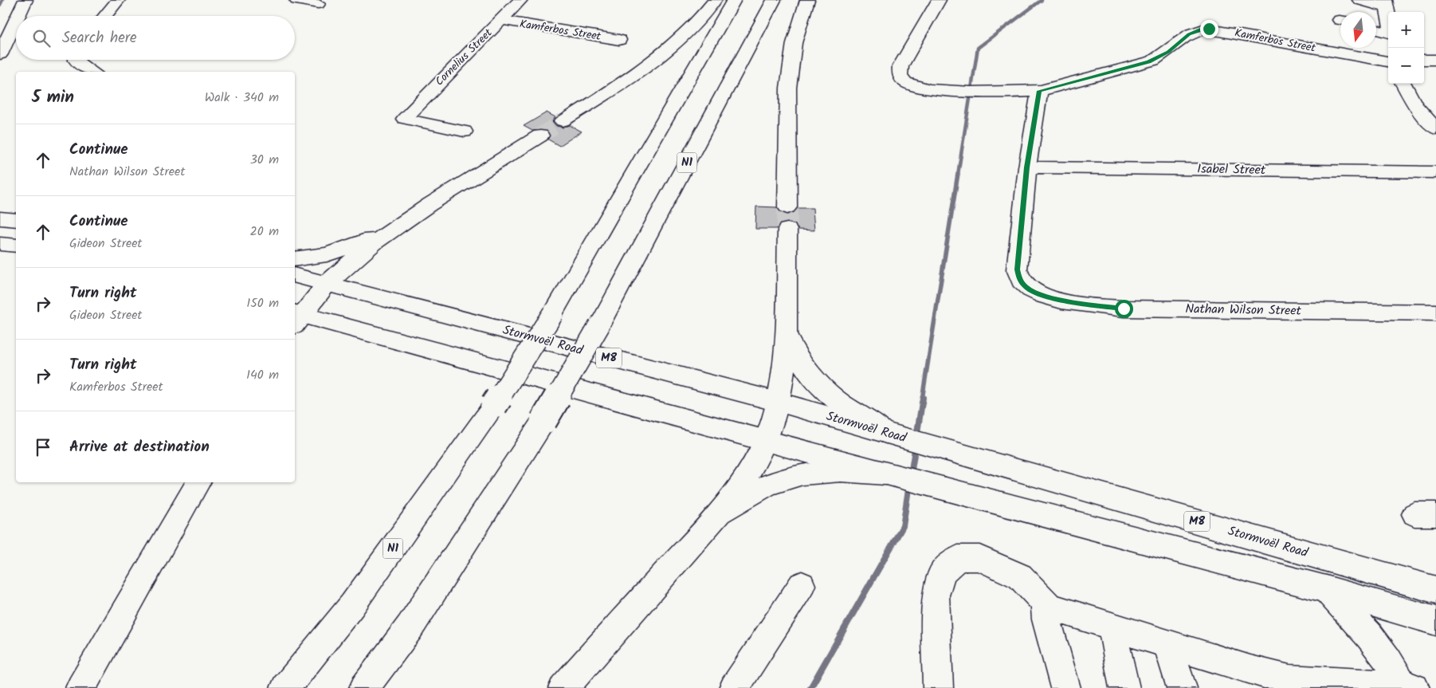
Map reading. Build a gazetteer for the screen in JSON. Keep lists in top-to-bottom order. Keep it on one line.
{"streets":{"main road":["Kamferbos Street","Cornelius Street","N1","Isabel Street","Nathan Wilson Street","Stormvoël Road","M8"]},"crossings":[["Kamferbos Street","Cornelius Street"],["Kamferbos Street","Nathan Wilson Street"],["Isabel Street","Nathan Wilson Street"]],"north":"bottom","page":{"map_buttons":["+","−"],"search":"Search here","heading":["5 min","Walk · 340 m"],"list":[["Continue","Nathan Wilson Street","30 m"],["Continue","Gideon Street","20 m"],["Turn right","Gideon Street","150 m"],["Turn right","Kamferbos Street","140 m"],"Arrive at destination"]}}
